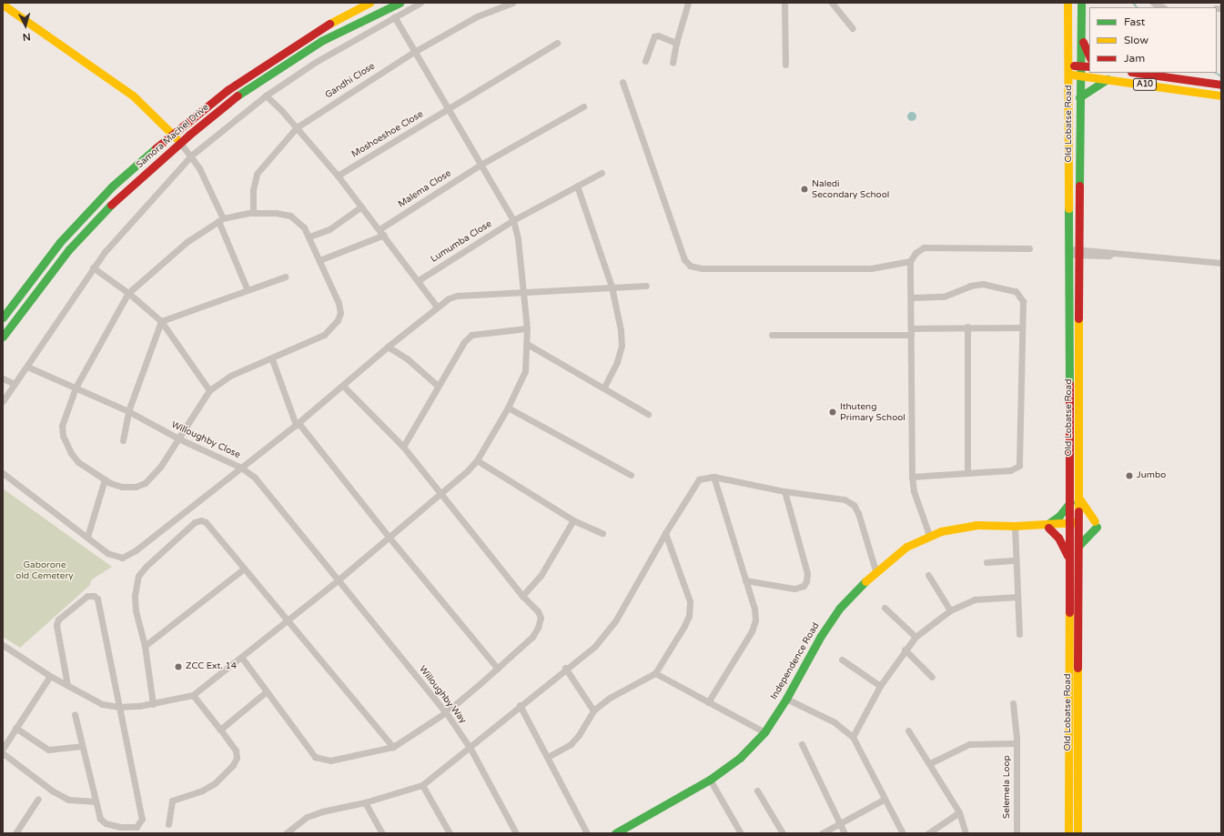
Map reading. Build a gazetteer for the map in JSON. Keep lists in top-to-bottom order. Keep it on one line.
{"streets":{"main road":["A10","Old Lobatse Road","Samora Machel Drive","Independence Road"],"street":["Gandhi Close","Moshoeshoe Close","Malema Close","Lumumba Close","Willoughby Close","Willoughby Way","Selemela Loop"]},"crossings":[["A10","Old Lobatse Road"],["Old Lobatse Road","Independence Road"],["Willoughby Close","Willoughby Way"]],"parks":["Gaborone old Cemetery"],"places":["Naledi Secondary School","Ithuteng Primary School","Jumbo","ZCC Ext. 14"],"legend":["Fast","Slow","Jam"],"north":"bottom"}
